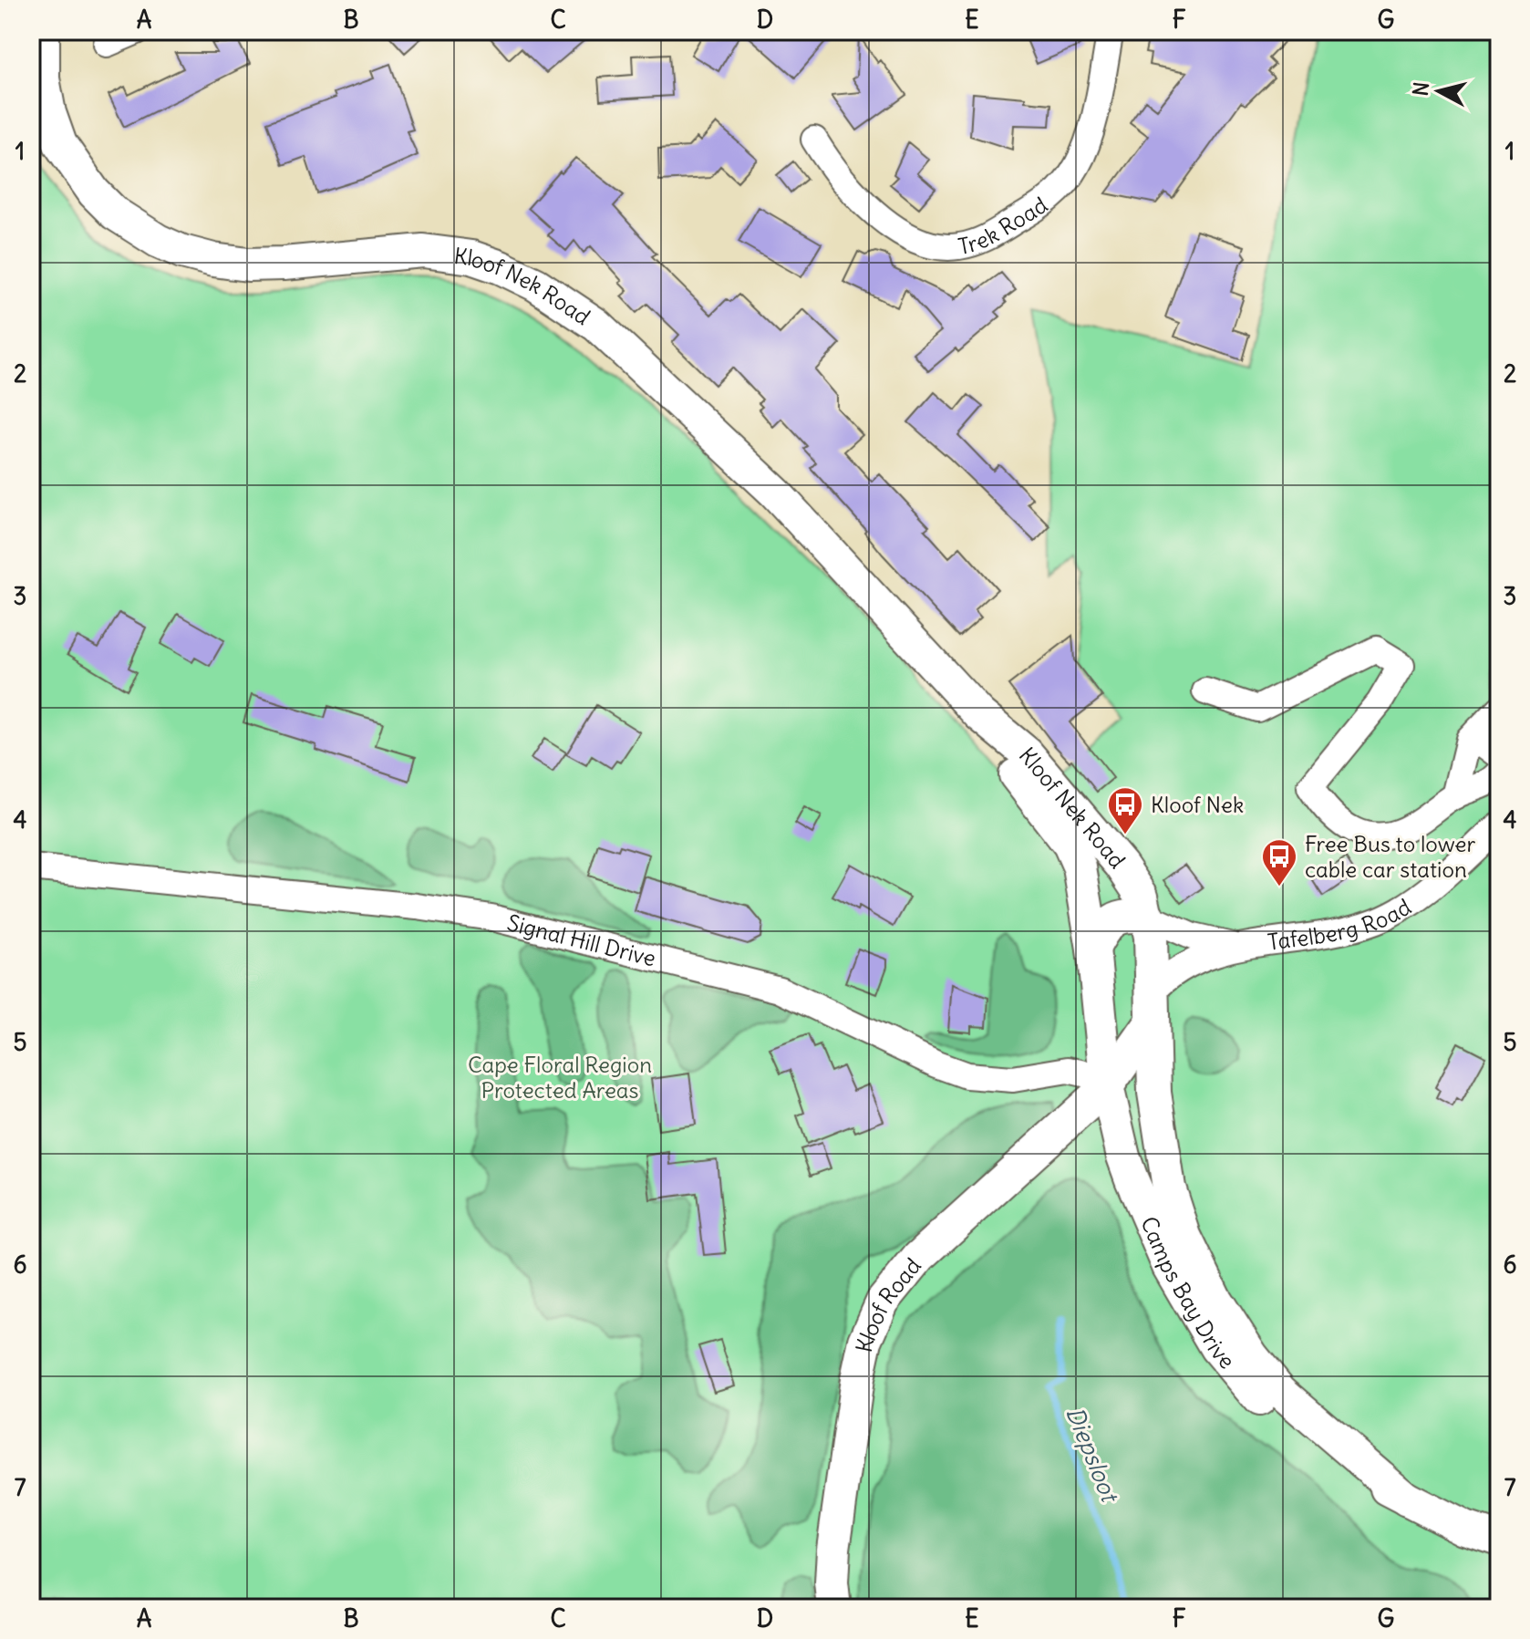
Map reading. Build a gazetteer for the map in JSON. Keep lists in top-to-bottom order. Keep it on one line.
{"streets":{"main road":["Kloof Nek Road","Camps Bay Drive","Kloof Road"],"street":["Trek Road","Tafelberg Road","Signal Hill Drive"]},"crossings":[["Kloof Nek Road","Tafelberg Road"],["Kloof Nek Road","Camps Bay Drive"],["Kloof Nek Road","Kloof Road"],["Tafelberg Road","Camps Bay Drive"],["Tafelberg Road","Kloof Road"],["Signal Hill Drive","Camps Bay Drive"],["Signal Hill Drive","Kloof Road"],["Camps Bay Drive","Kloof Road"]],"water":["Diepsloot"],"parks":["Cape Floral Region Protected Areas"],"places":{"bus stop":["Kloof Nek","Free Bus to lower cable car station"]},"north":"left","grid":{"columns":["A","B","C","D","E","F","G"],"rows":["1","2","3","4","5","6","7"]}}
